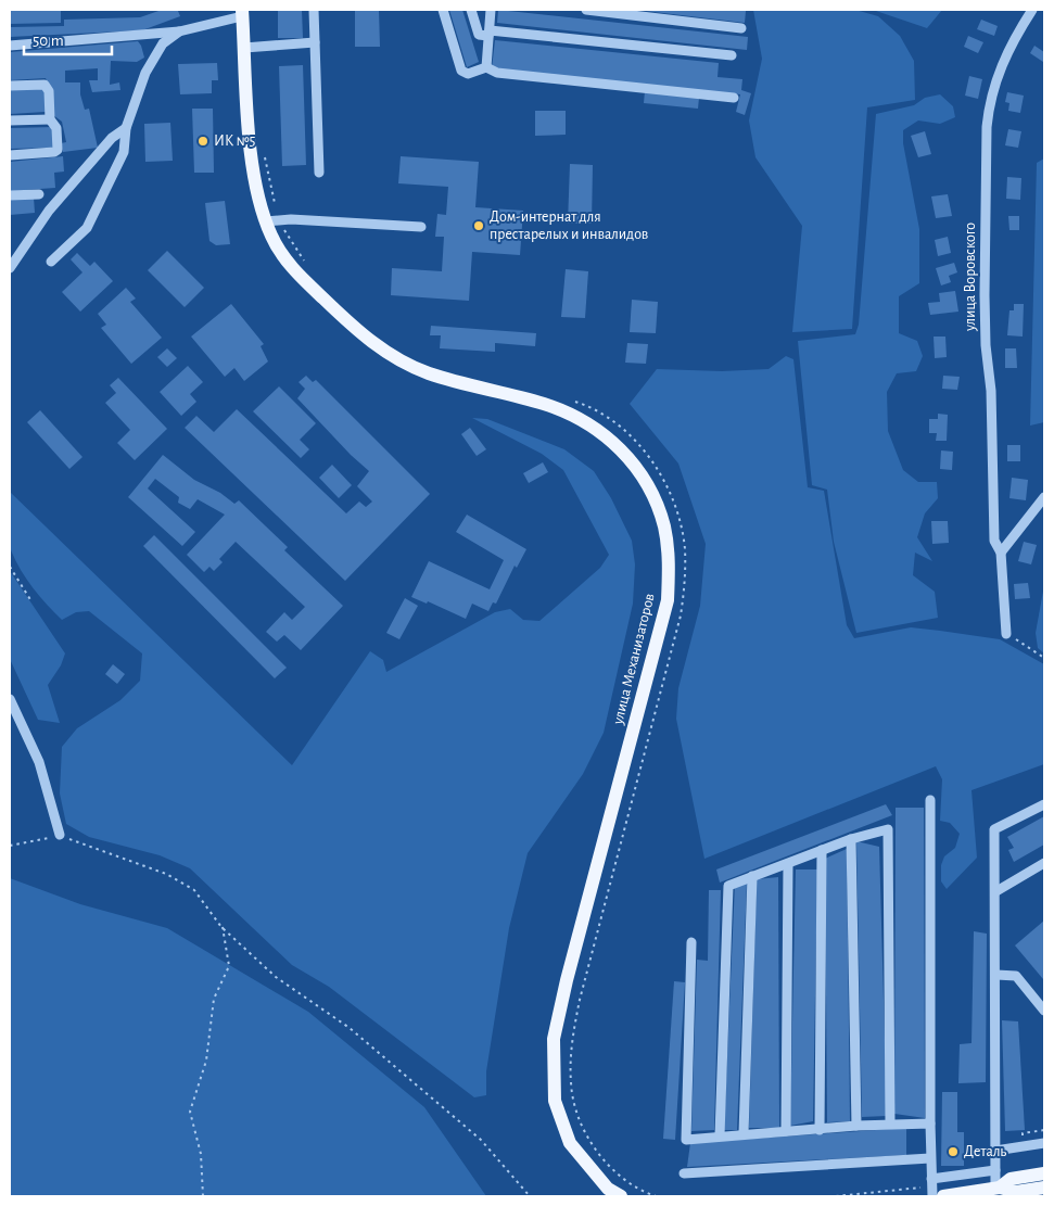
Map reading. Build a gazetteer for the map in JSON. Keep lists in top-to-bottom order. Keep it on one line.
{"streets":{"main road":["улица Механизаторов"],"street":["улица Воровского"]},"places":["ИК №5","Дом-интернат для престарелых и инвалидов","Деталь"],"scale_bar":"50 m"}
